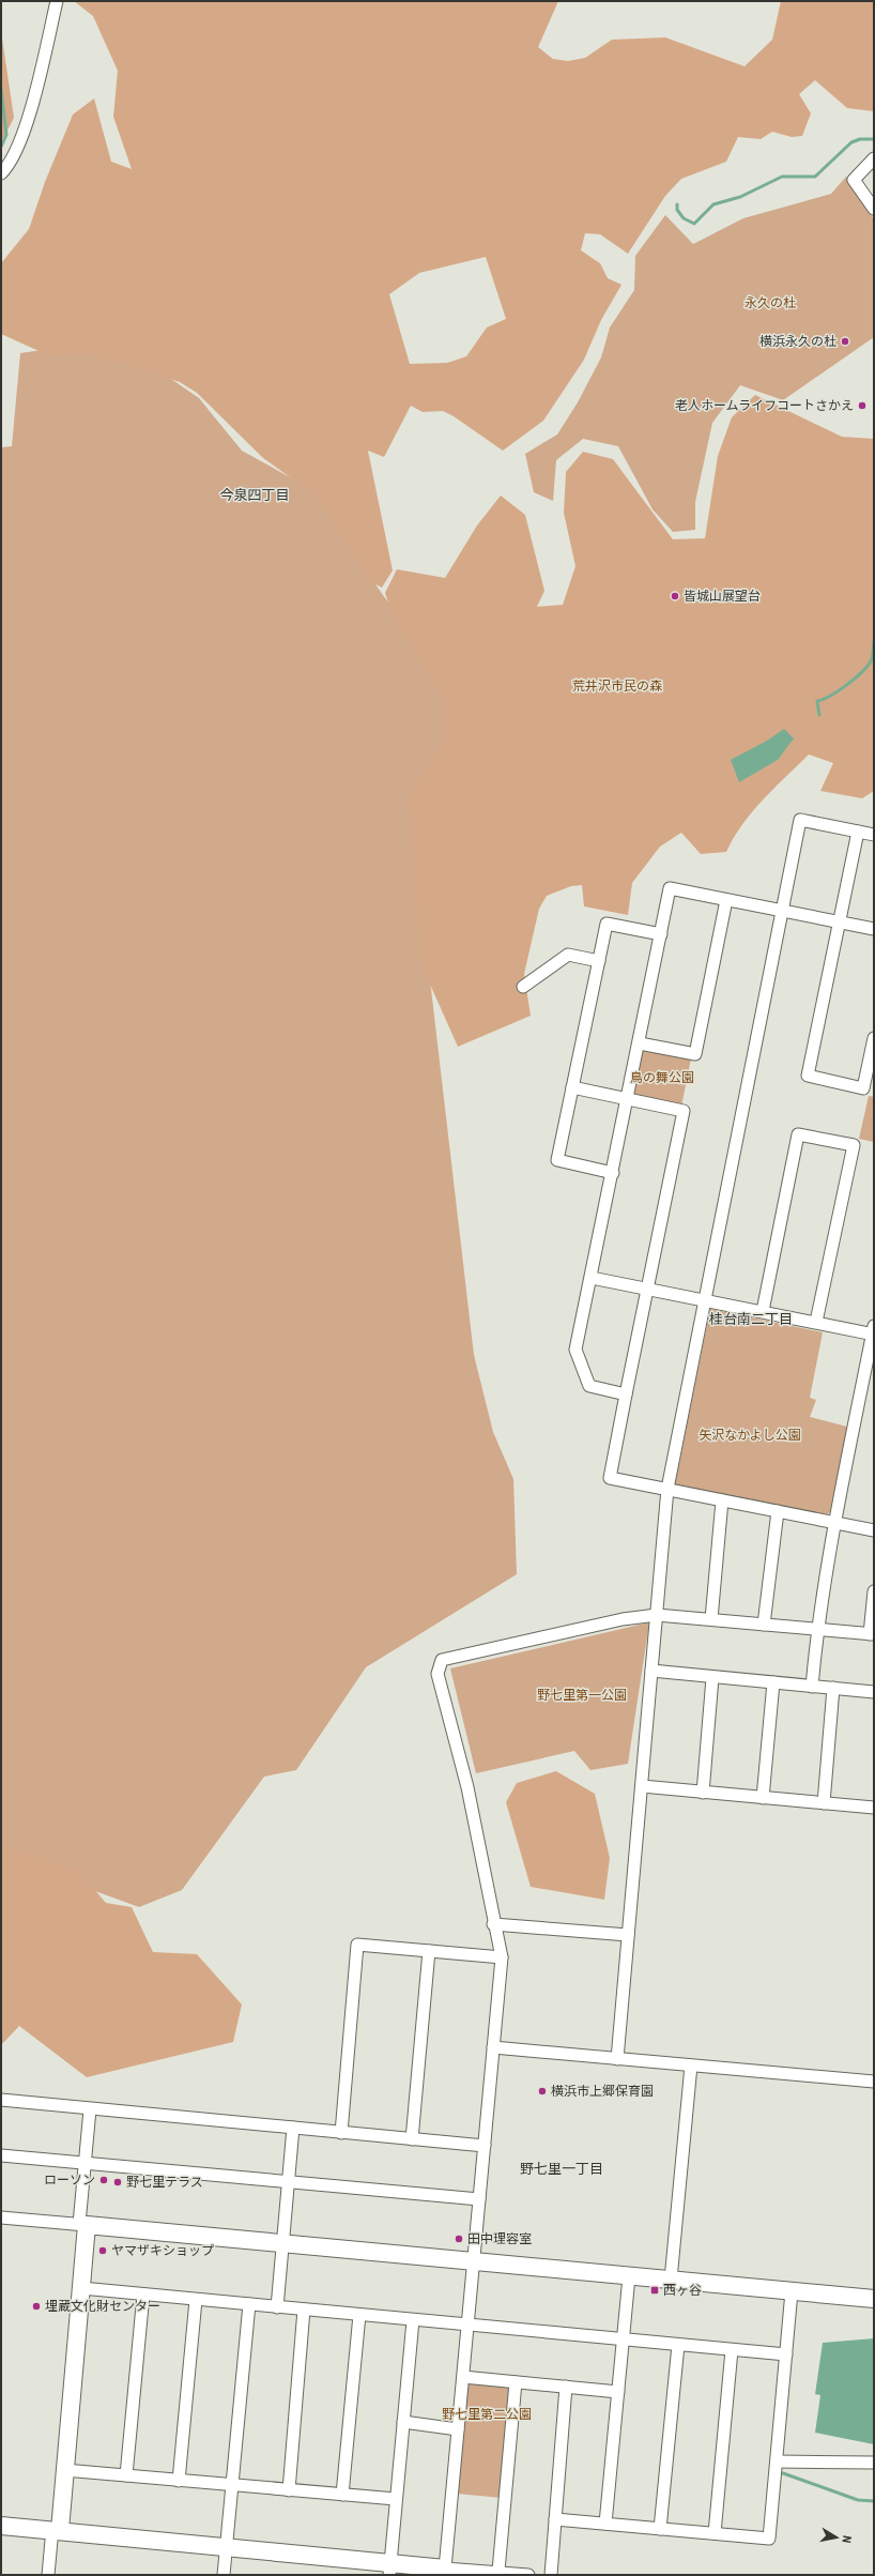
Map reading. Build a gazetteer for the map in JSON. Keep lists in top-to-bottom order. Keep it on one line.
{"districts":["今泉四丁目","桂台南二丁目","野七里一丁目"],"parks":["永久の杜","荒井沢市民の森","鳥の舞公園","矢沢なかよし公園","野七里第一公園","野七里第二公園"],"places":{"other":["横浜永久の杜","老人ホームライフコートさかえ","皆城山展望台","横浜市上郷保育園","ローソン","野七里テラス","田中理容室","ヤマザキショップ","埋蔵文化財センター"],"transit":["西ヶ谷"]},"north":"right"}
